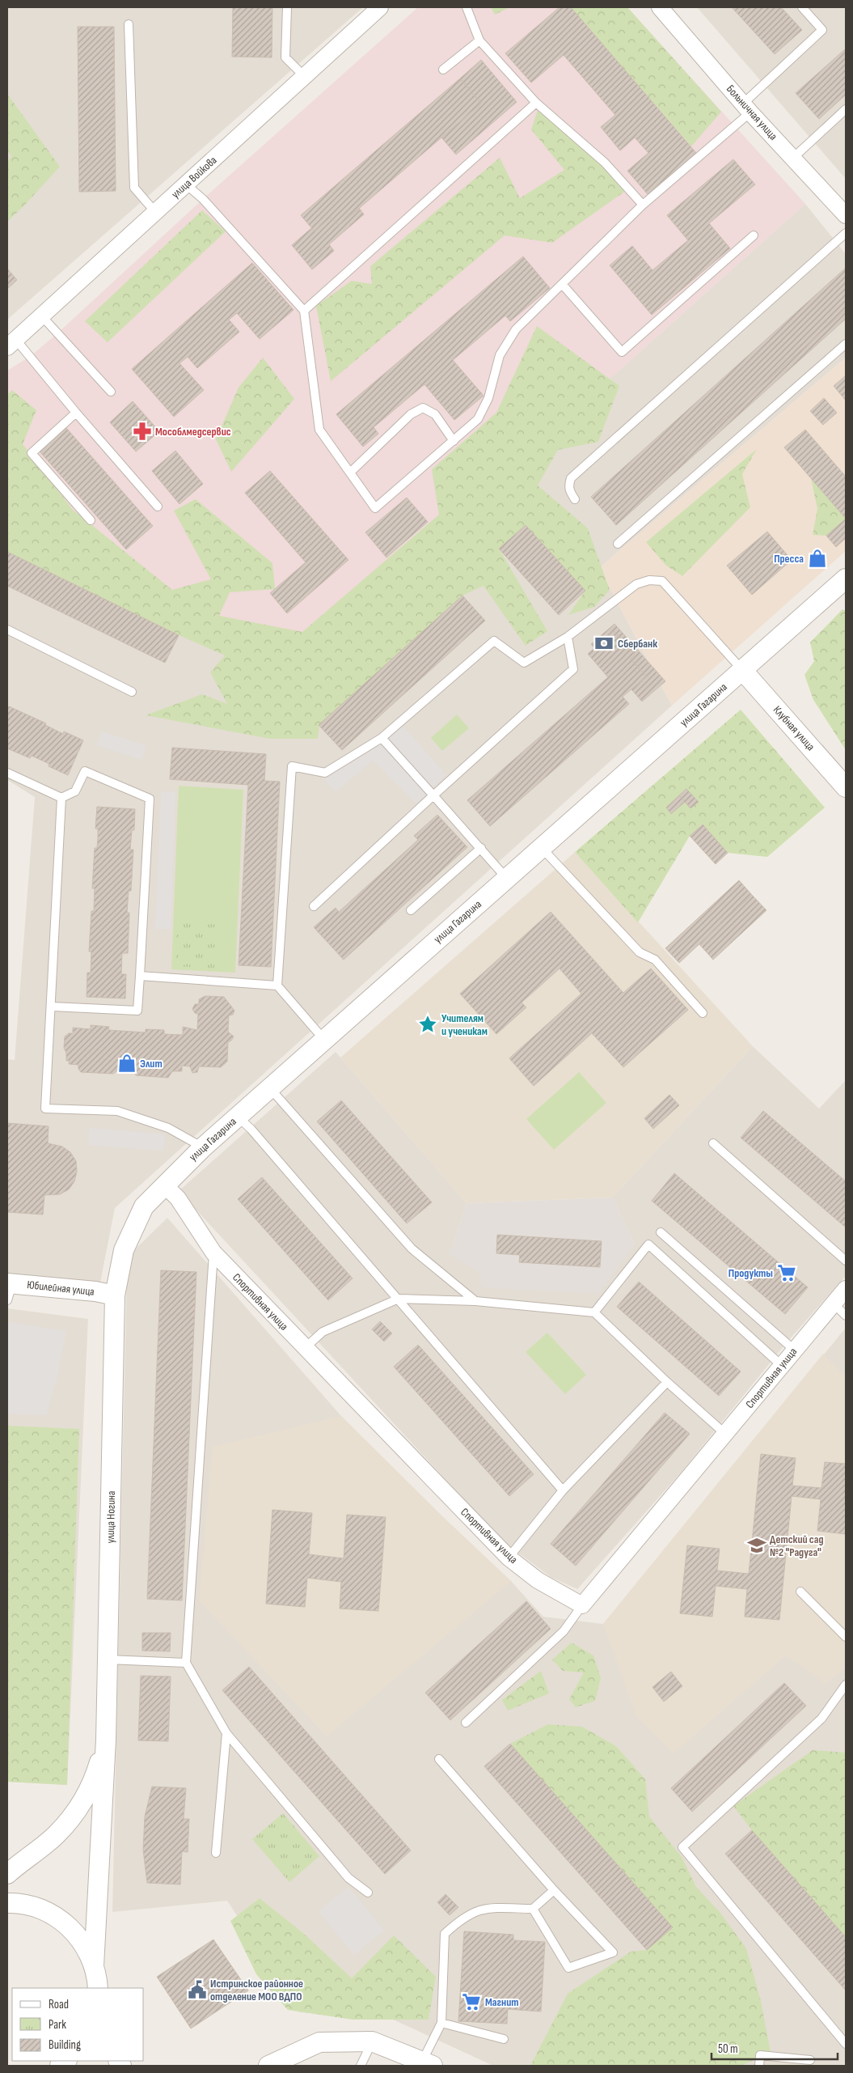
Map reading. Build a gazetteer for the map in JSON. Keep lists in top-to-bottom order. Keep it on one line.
{"streets":{"street":["Больничная улица","улица Войкова","улица Гагарина","Клубная улица","Юбилейная улица","Спортивная улица","улица Ногина"]},"crossings":[["улица Гагарина","Клубная улица"],["улица Гагарина","Юбилейная улица"],["улица Гагарина","Спортивная улица"],["улица Гагарина","улица Ногина"],["Юбилейная улица","улица Ногина"]],"places":{"pharmacy":["Мособлмедсервис"],"shop":["Пресса","Элит"],"bank":["Сбербанк"],"place":["Учителям и ученикам"],"supermarket":["Продукты","Магнит"],"school or university":["Детский сад №2 \"Радуга\""],"public building":["Истринское районное отделение МОО ВДПО"]},"legend":["Road","Park","Building"],"scale_bar":"50 m"}
